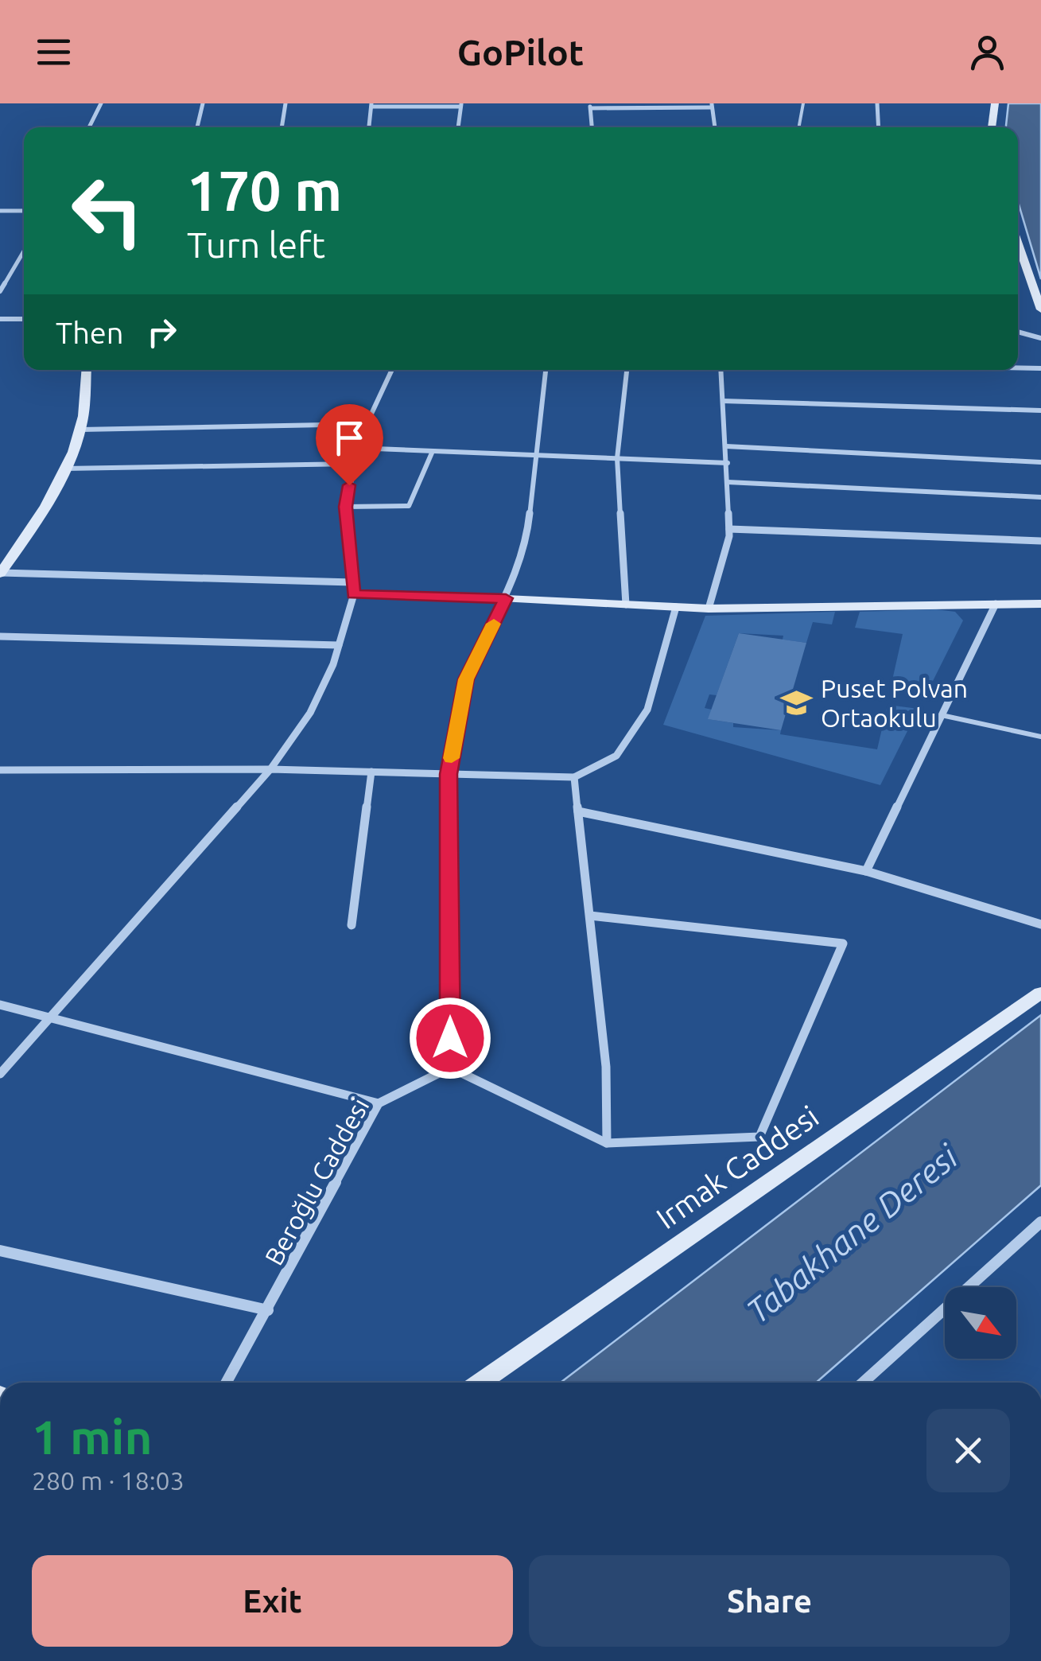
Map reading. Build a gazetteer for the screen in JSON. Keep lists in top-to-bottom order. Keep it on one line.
{"streets":{"street":["Irmak Caddesi","Beroğlu Caddesi"]},"water":["Tabakhane Deresi"],"places":{"school or university":["Puset Polvan Ortaokulu"]},"north":"bottom right","page":{"header":"GoPilot","turn":["170 m","Turn left"],"then":"Then","heading":["1 min","280 m · 18:03"],"buttons":["Exit","Share"]}}
